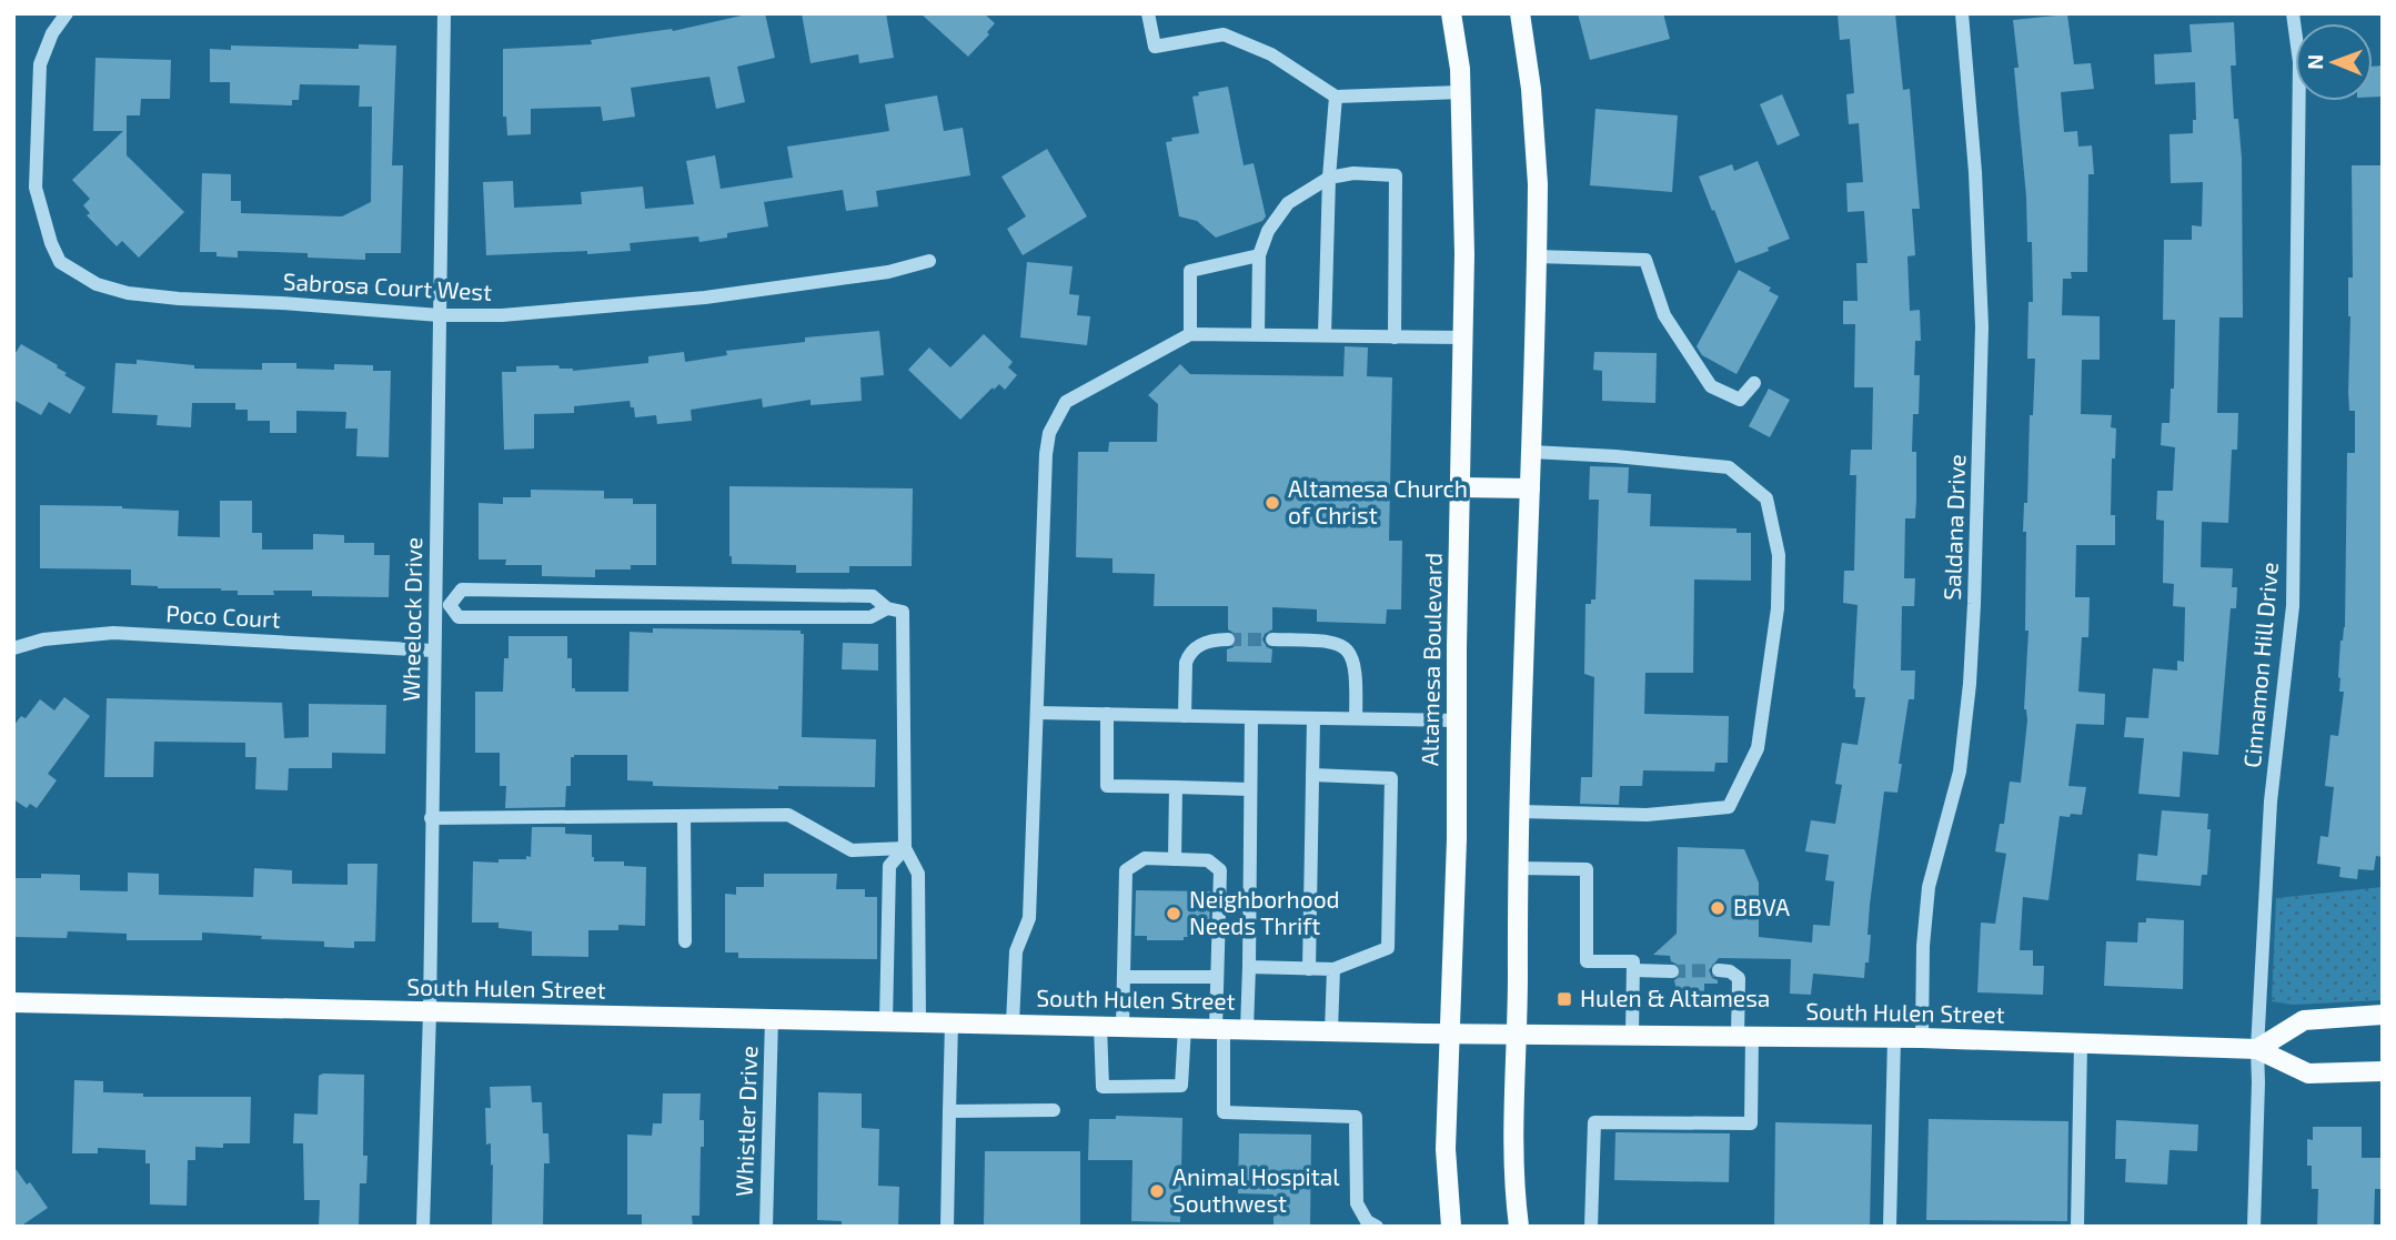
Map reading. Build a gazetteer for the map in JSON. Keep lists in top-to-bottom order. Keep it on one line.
{"streets":{"main road":["Altamesa Boulevard","South Hulen Street"],"street":["Sabrosa Court West","Saldana Drive","Poco Court","Wheelock Drive","Cinnamon Hill Drive","Whistler Drive"]},"crossings":[["Sabrosa Court West","Wheelock Drive"],["Saldana Drive","South Hulen Street"],["Poco Court","Wheelock Drive"],["Wheelock Drive","South Hulen Street"],["Altamesa Boulevard","South Hulen Street"],["Cinnamon Hill Drive","South Hulen Street"],["South Hulen Street","Whistler Drive"]],"places":{"other":["Altamesa Church of Christ","BBVA","Neighborhood Needs Thrift","Animal Hospital Southwest"],"transit":["Hulen & Altamesa"]},"north":"left"}
